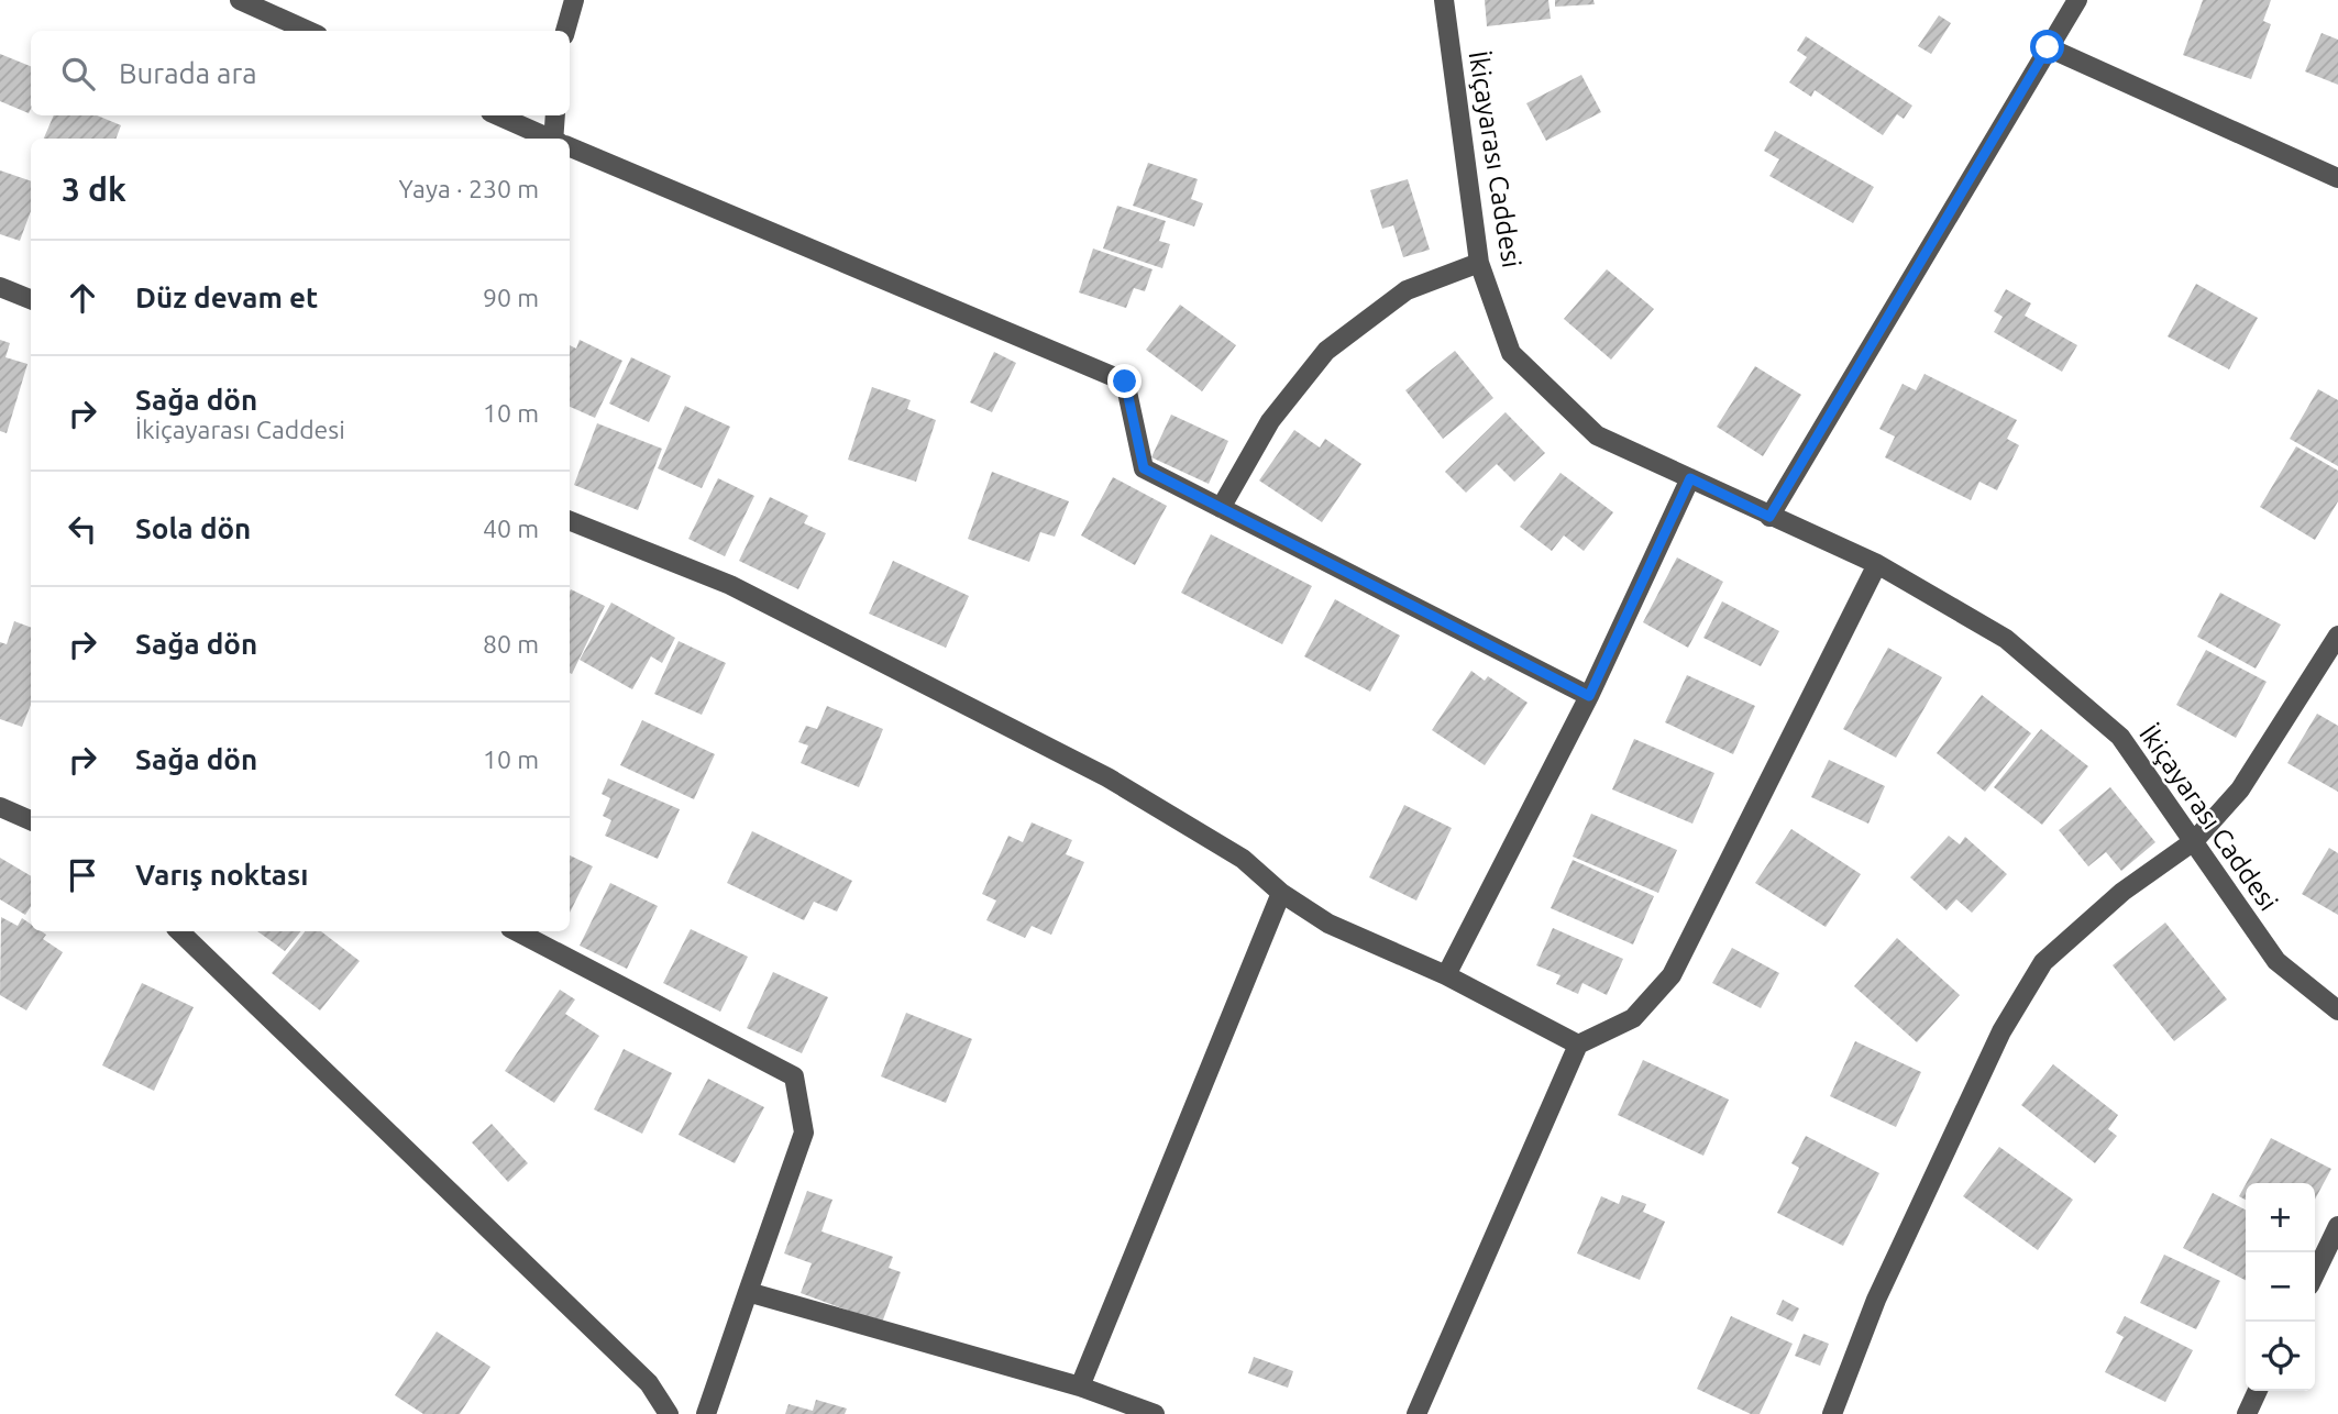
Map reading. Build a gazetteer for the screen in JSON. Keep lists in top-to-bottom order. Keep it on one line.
{"streets":{"street":["İkiçayarası Caddesi"]},"page":{"search":"Burada ara","heading":["3 dk","Yaya · 230 m"],"list":[["Düz devam et","90 m"],["Sağa dön","İkiçayarası Caddesi","10 m"],["Sola dön","40 m"],["Sağa dön","80 m"],["Sağa dön","10 m"],"Varış noktası"],"map_buttons":["+","−"]}}
